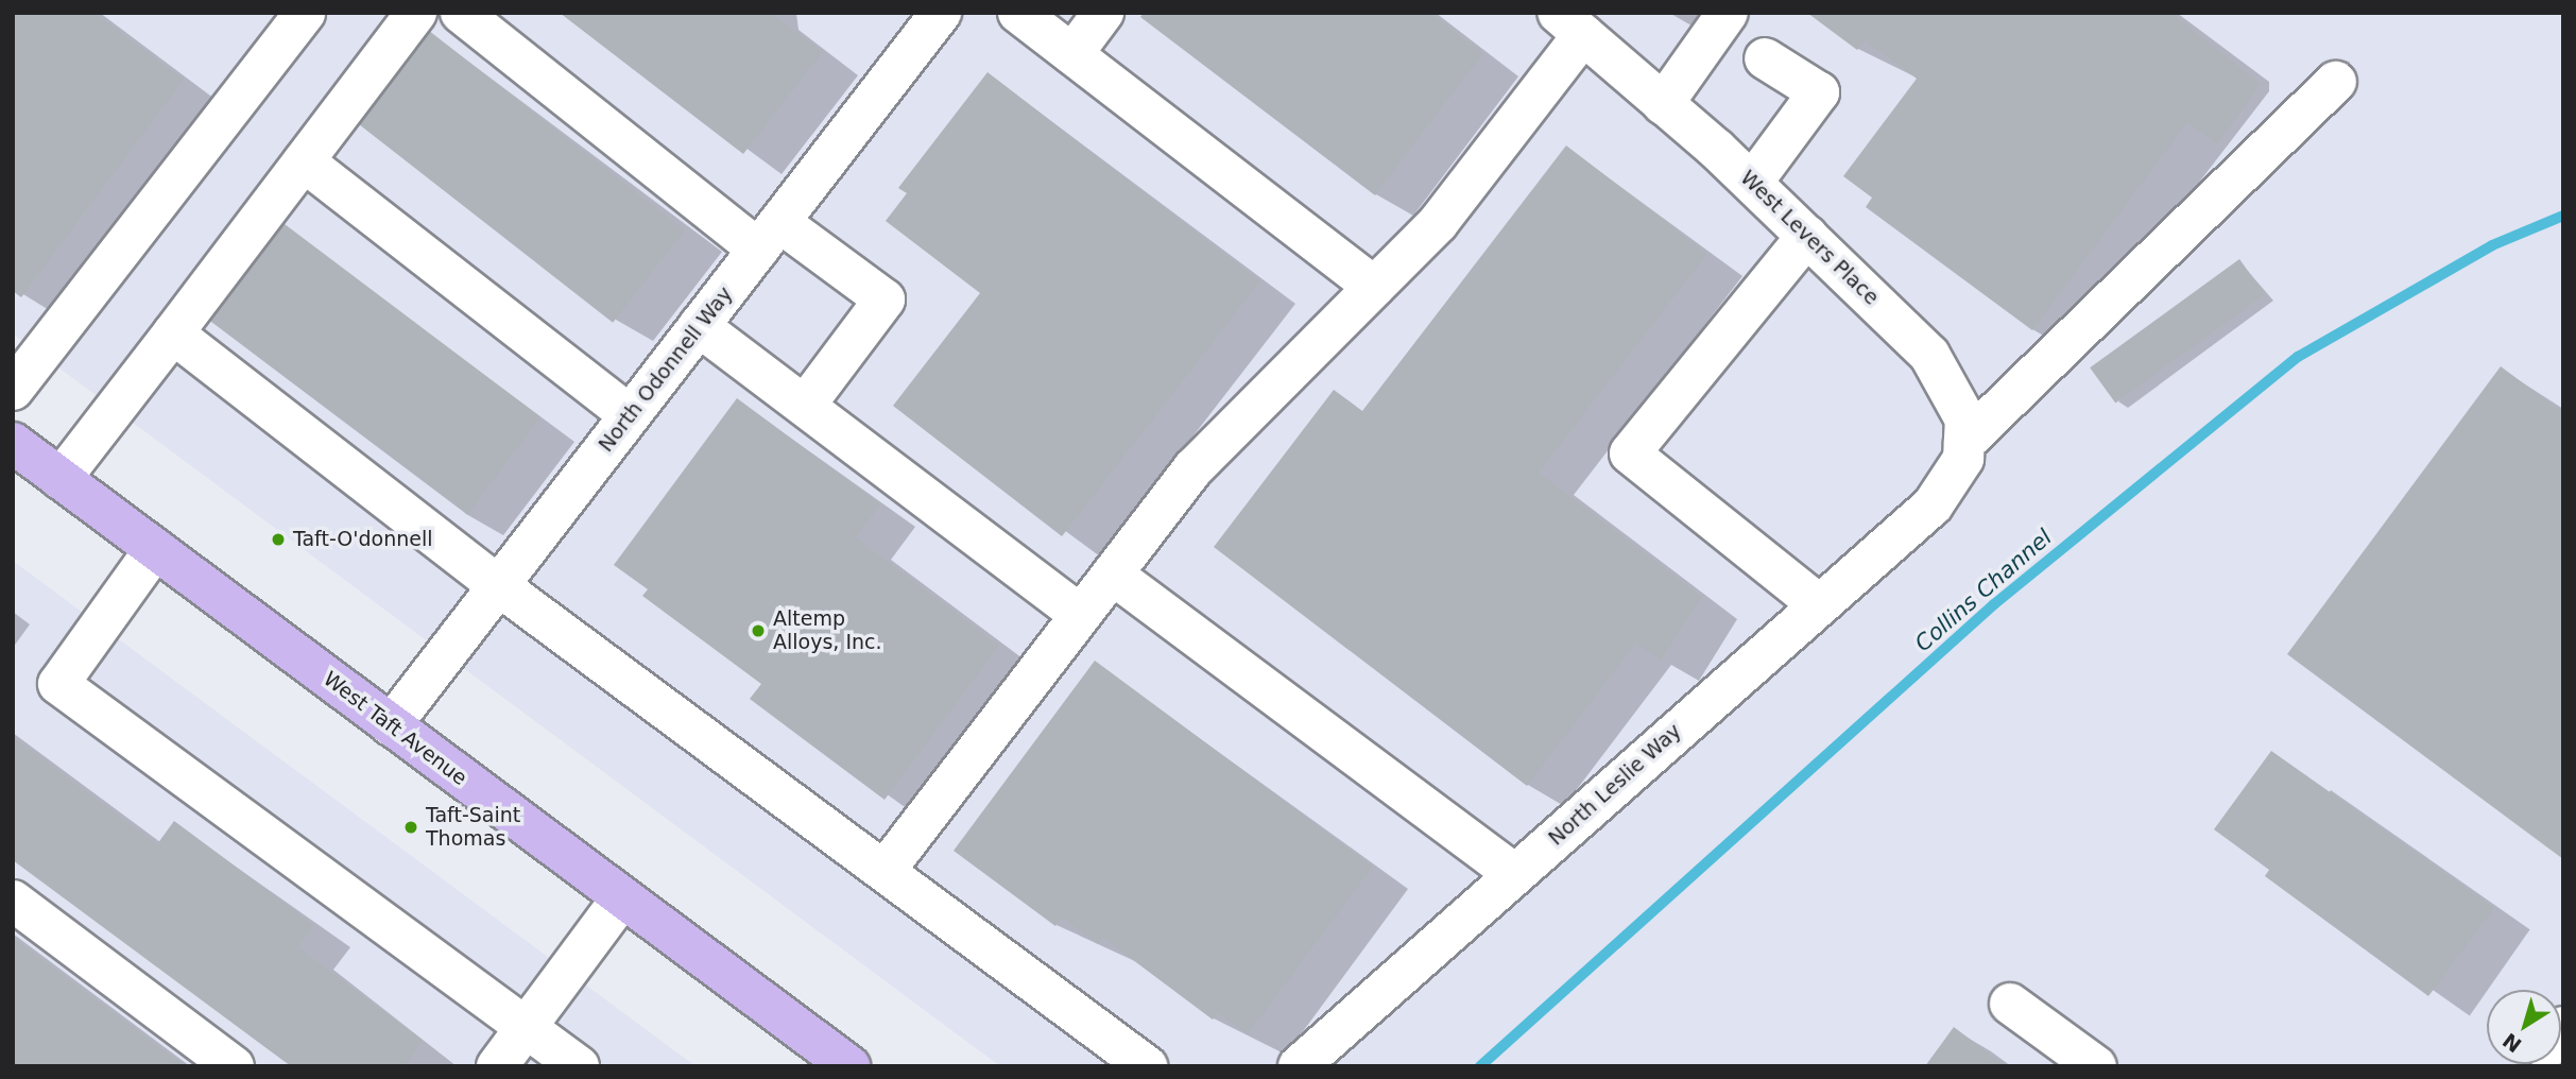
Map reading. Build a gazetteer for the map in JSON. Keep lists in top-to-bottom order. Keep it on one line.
{"streets":{"main road":["West Taft Avenue"],"street":["West Levers Place","North Odonnell Way","North Leslie Way"]},"crossings":[["West Levers Place","North Leslie Way"],["North Odonnell Way","West Taft Avenue"]],"water":["Collins Channel"],"places":["Taft-O'donnell","Altemp Alloys, Inc.","Taft-Saint Thomas"],"north":"bottom left"}
